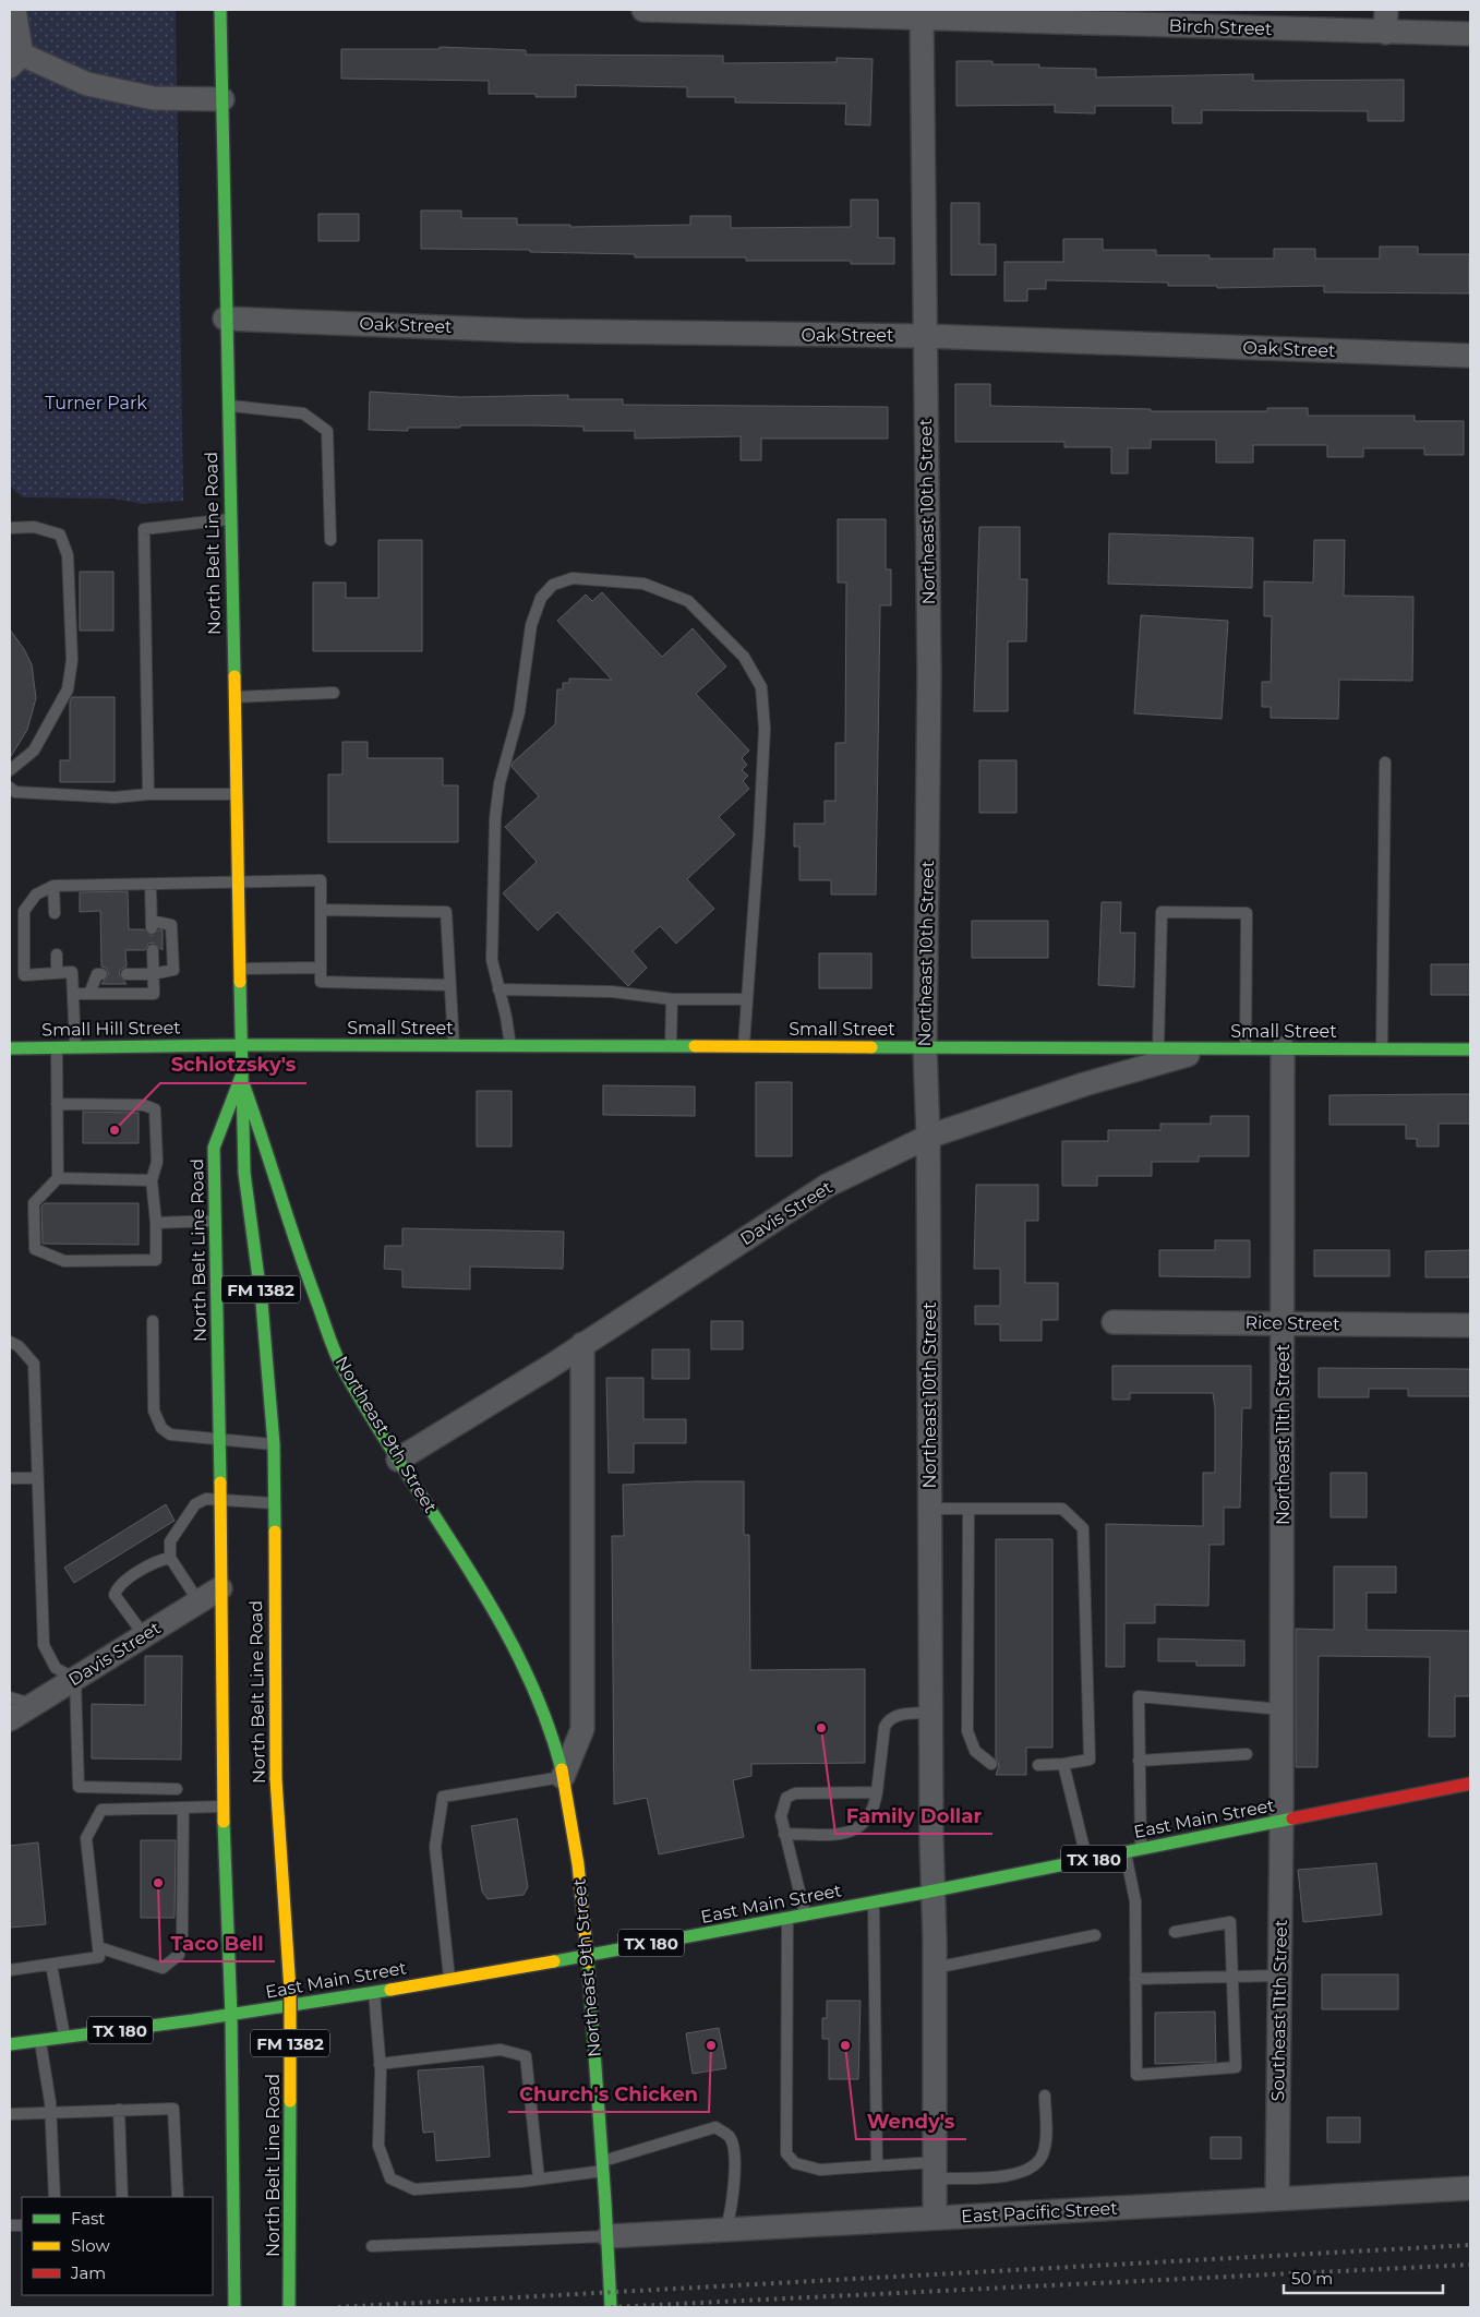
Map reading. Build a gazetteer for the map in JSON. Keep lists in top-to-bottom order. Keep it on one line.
{"streets":{"street":["Birch Street","Oak Street","Northeast 10th Street","North Belt Line Road","Small Street","Small Hill Street","Davis Street","FM 1382","Rice Street","Northeast 9th Street","Northeast 11th Street","East Main Street","TX 180","Southeast 11th Street","East Pacific Street"]},"crossings":[["Birch Street","Northeast 10th Street"],["Oak Street","Northeast 10th Street"],["Oak Street","North Belt Line Road"],["Northeast 10th Street","Small Street"],["Northeast 10th Street","Davis Street"],["Northeast 10th Street","East Main Street"],["Northeast 10th Street","East Pacific Street"],["North Belt Line Road","Small Street"],["North Belt Line Road","Davis Street"],["North Belt Line Road","FM 1382"],["North Belt Line Road","Northeast 9th Street"],["North Belt Line Road","East Main Street"],["Small Street","Small Hill Street"],["Small Street","Davis Street"],["Small Street","Northeast 11th Street"],["Davis Street","Northeast 9th Street"],["FM 1382","East Main Street"],["Rice Street","Northeast 11th Street"],["Northeast 9th Street","East Main Street"],["Northeast 9th Street","East Pacific Street"],["Northeast 11th Street","East Main Street"],["Northeast 11th Street","Southeast 11th Street"],["East Main Street","Southeast 11th Street"],["Southeast 11th Street","East Pacific Street"]],"parks":["Turner Park"],"places":["Schlotzsky's","Family Dollar","Taco Bell","Church's Chicken","Wendy's"],"legend":["Fast","Slow","Jam"],"scale_bar":"50 m"}
